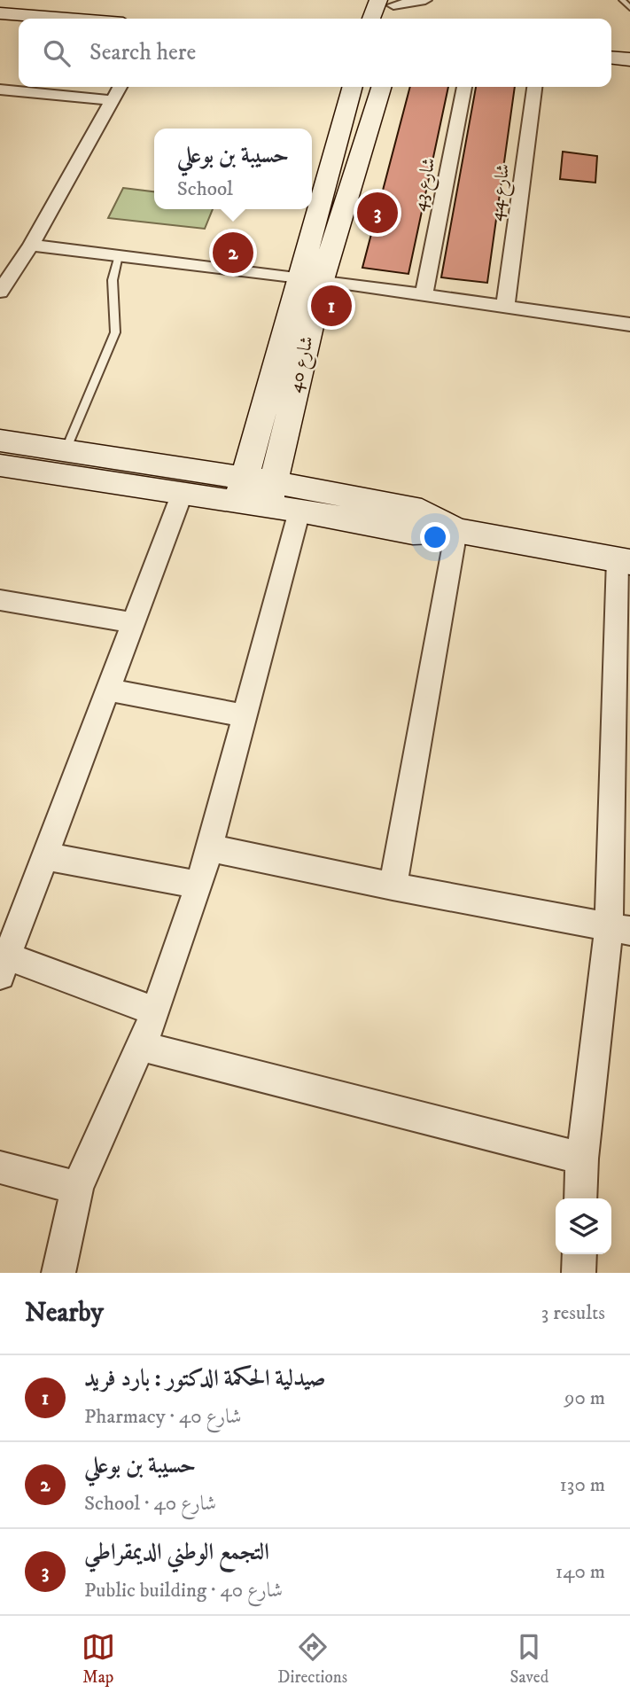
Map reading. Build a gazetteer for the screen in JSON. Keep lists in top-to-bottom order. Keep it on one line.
{"streets":{"street":["شارع 43","شارع 44","شارع 40"]},"page":{"search":"Search here","popup":["حسيبة بن بوعلي","School"],"pins":["3","2","1"],"heading":["Nearby","3 results"],"list":[{"mark":"1","name":"صيدلية الحكمة الدكتور : بارد فريد","note":"Pharmacy · شارع 40","value":"90 m"},{"mark":"2","name":"حسيبة بن بوعلي","note":"School · شارع 40","value":"130 m"},{"mark":"3","name":"التجمع الوطني الديمقراطي","note":"Public building · شارع 40","value":"140 m"}],"nav":["Map","Directions","Saved"]}}
